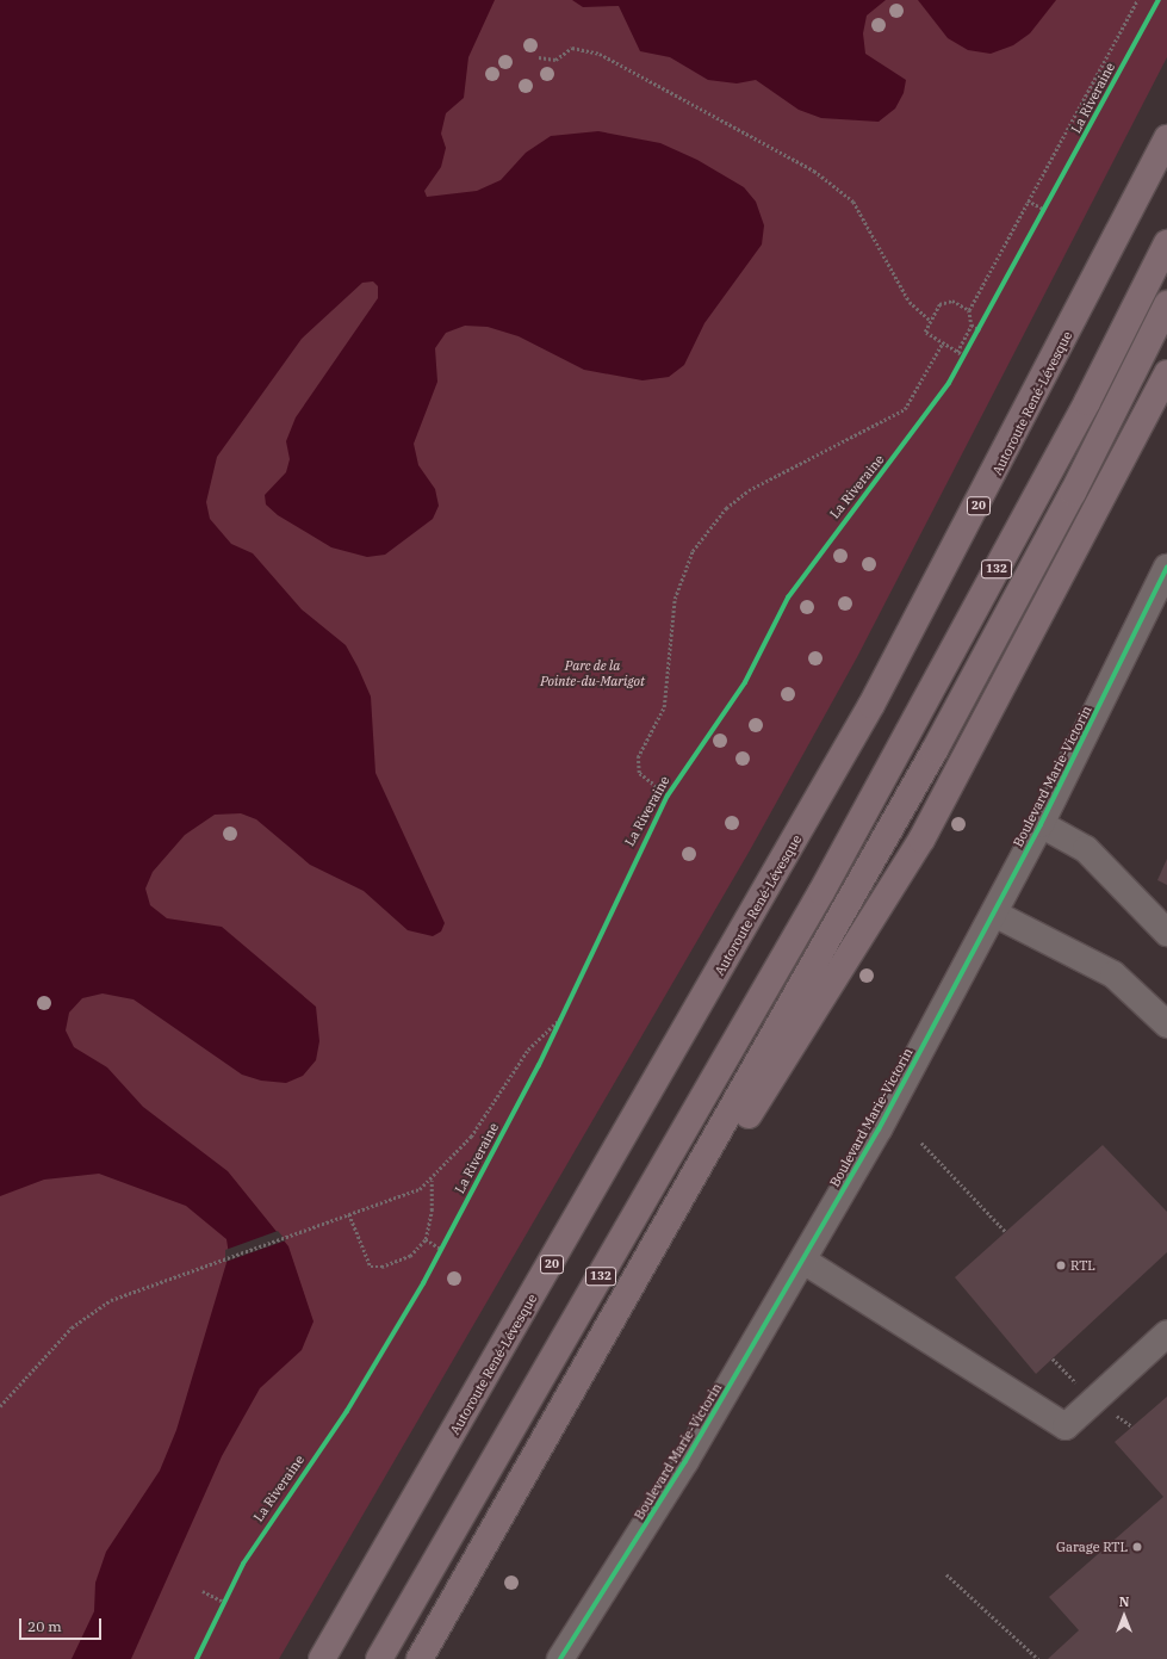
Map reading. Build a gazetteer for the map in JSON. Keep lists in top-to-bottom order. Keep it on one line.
{"streets":{"highway":["Autoroute René-Lévesque","20","132"],"street":["Boulevard Marie-Victorin"],"cycle path":["La Riveraine"]},"parks":["Parc de la Pointe-du-Marigot"],"places":["RTL","Garage RTL"],"scale_bar":"20 m","north":"top"}
